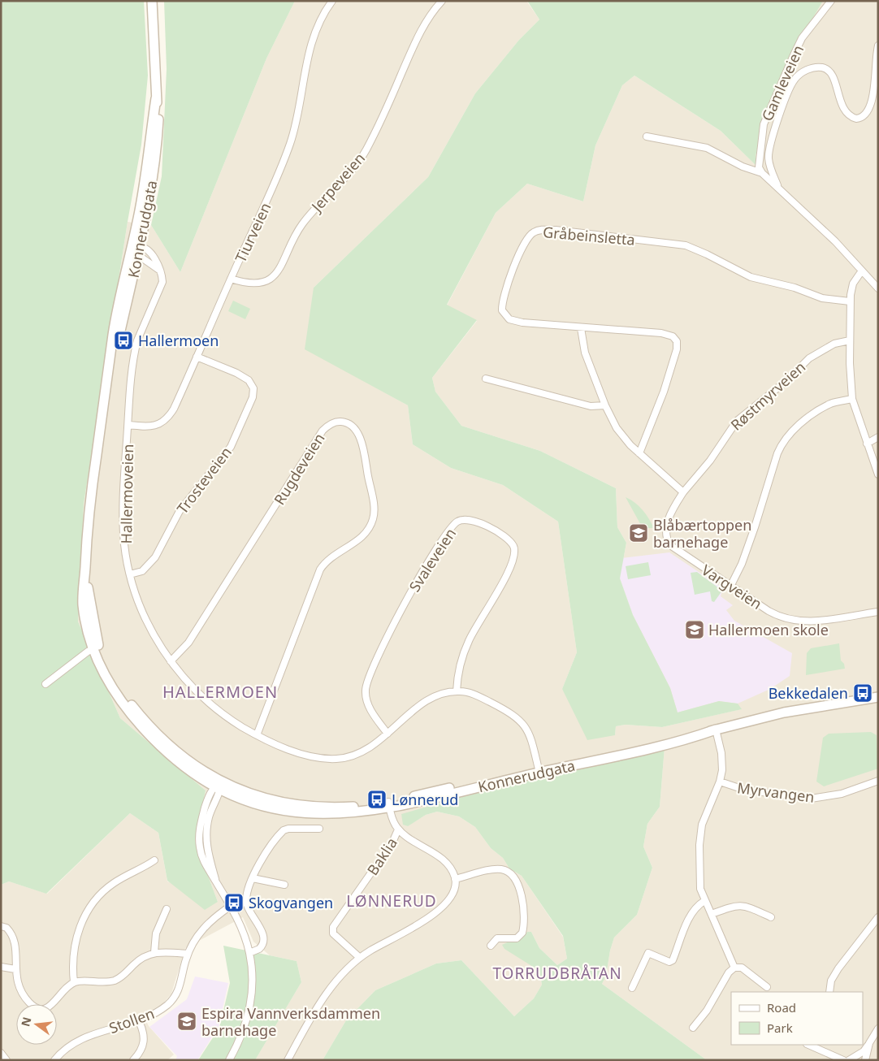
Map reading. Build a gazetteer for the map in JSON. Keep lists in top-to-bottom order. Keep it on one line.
{"streets":{"main road":["Konnerudgata"],"street":["Gamleveien","Jerpeveien","Tiurveien","Gråbeinsletta","Røstmyrveien","Rugdeveien","Trosteveien","Hallermoveien","Svaleveien","Vargveien","Myrvangen","Baklia","Stollen"]},"crossings":[["Jerpeveien","Tiurveien"],["Konnerudgata","Hallermoveien"],["Tiurveien","Trosteveien"],["Tiurveien","Hallermoveien"],["Røstmyrveien","Vargveien"],["Rugdeveien","Hallermoveien"],["Trosteveien","Hallermoveien"],["Hallermoveien","Svaleveien"]],"districts":["HALLERMOEN","LØNNERUD","TORRUDBRÅTAN"],"places":{"bus stop":["Hallermoen","Bekkedalen","Lønnerud","Skogvangen"],"school or university":["Blåbærtoppen barnehage","Hallermoen skole","Espira Vannverksdammen barnehage"]},"legend":["Road","Park"],"north":"left"}
